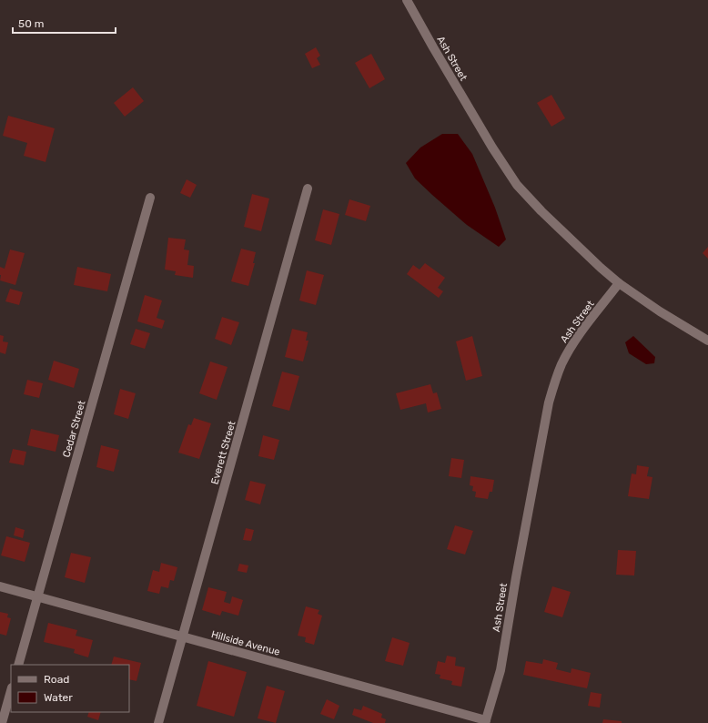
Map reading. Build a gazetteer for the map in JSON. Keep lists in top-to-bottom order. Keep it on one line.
{"streets":{"street":["Ash Street","Cedar Street","Everett Street","Hillside Avenue"]},"crossings":[["Ash Street","Hillside Avenue"],["Cedar Street","Hillside Avenue"],["Everett Street","Hillside Avenue"]],"legend":["Road","Water"],"scale_bar":"50 m"}
